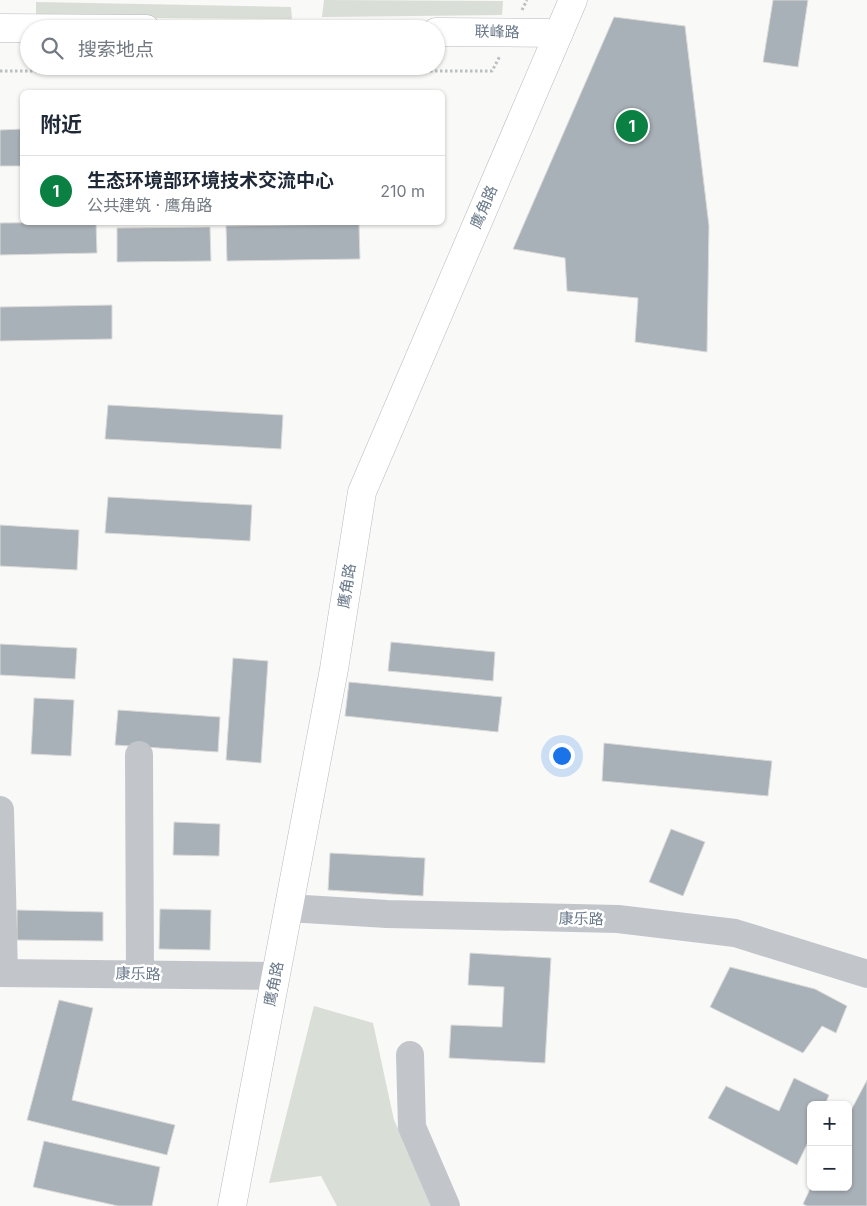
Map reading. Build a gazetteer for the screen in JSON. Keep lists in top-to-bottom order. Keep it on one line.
{"streets":{"main road":["联峰路","鹰角路"],"street":["康乐路"]},"crossings":[["联峰路","鹰角路"],["鹰角路","康乐路"]],"page":{"search":"搜索地点","heading":"附近","pins":"1","list":[{"mark":"1","name":"生态环境部环境技术交流中心","note":"公共建筑 · 鹰角路","value":"210 m"}],"map_buttons":["+","−"]}}
